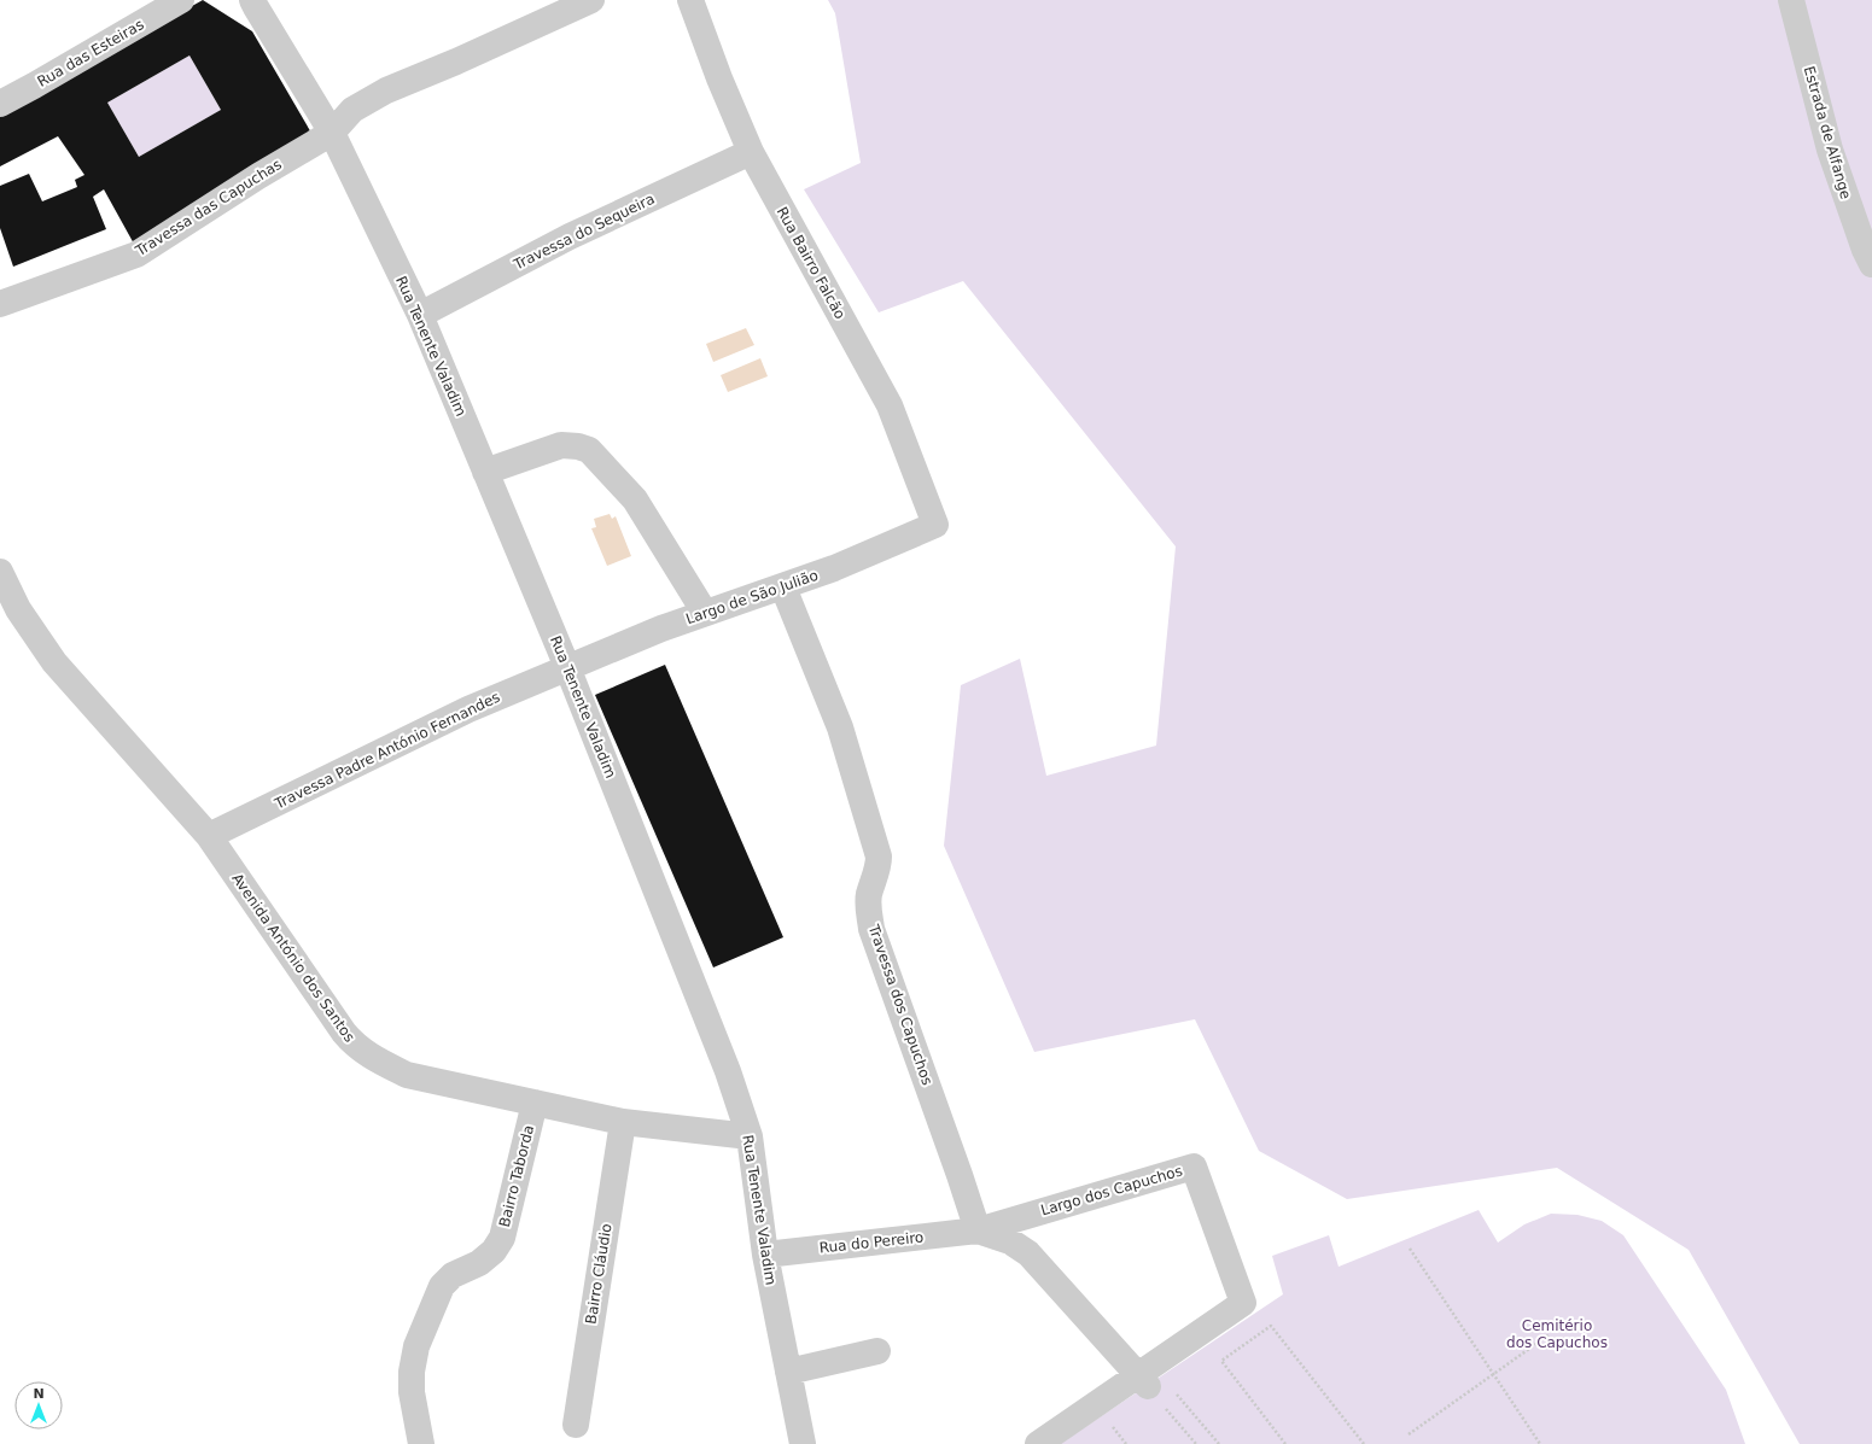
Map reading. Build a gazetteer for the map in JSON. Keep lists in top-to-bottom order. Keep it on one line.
{"streets":{"street":["Rua das Esteiras","Estrada de Alfange","Travessa das Capuchas","Travessa do Sequeira","Rua Bairro Falcão","Rua Tenente Valadim","Largo de São Julião","Travessa Padre António Fernandes","Avenida António dos Santos","Travessa dos Capuchos","Bairro Taborda","Largo dos Capuchos","Rua do Pereiro","Bairro Cláudio"]},"crossings":[["Travessa das Capuchas","Rua Tenente Valadim"],["Travessa do Sequeira","Rua Bairro Falcão"],["Travessa do Sequeira","Rua Tenente Valadim"],["Rua Bairro Falcão","Largo de São Julião"],["Rua Tenente Valadim","Largo de São Julião"],["Rua Tenente Valadim","Travessa Padre António Fernandes"],["Rua Tenente Valadim","Avenida António dos Santos"],["Rua Tenente Valadim","Rua do Pereiro"],["Largo de São Julião","Travessa Padre António Fernandes"],["Largo de São Julião","Travessa dos Capuchos"],["Travessa Padre António Fernandes","Avenida António dos Santos"],["Avenida António dos Santos","Bairro Taborda"],["Avenida António dos Santos","Bairro Cláudio"],["Travessa dos Capuchos","Largo dos Capuchos"],["Travessa dos Capuchos","Rua do Pereiro"],["Largo dos Capuchos","Rua do Pereiro"]],"parks":["Cemitério dos Capuchos"],"north":"top"}
